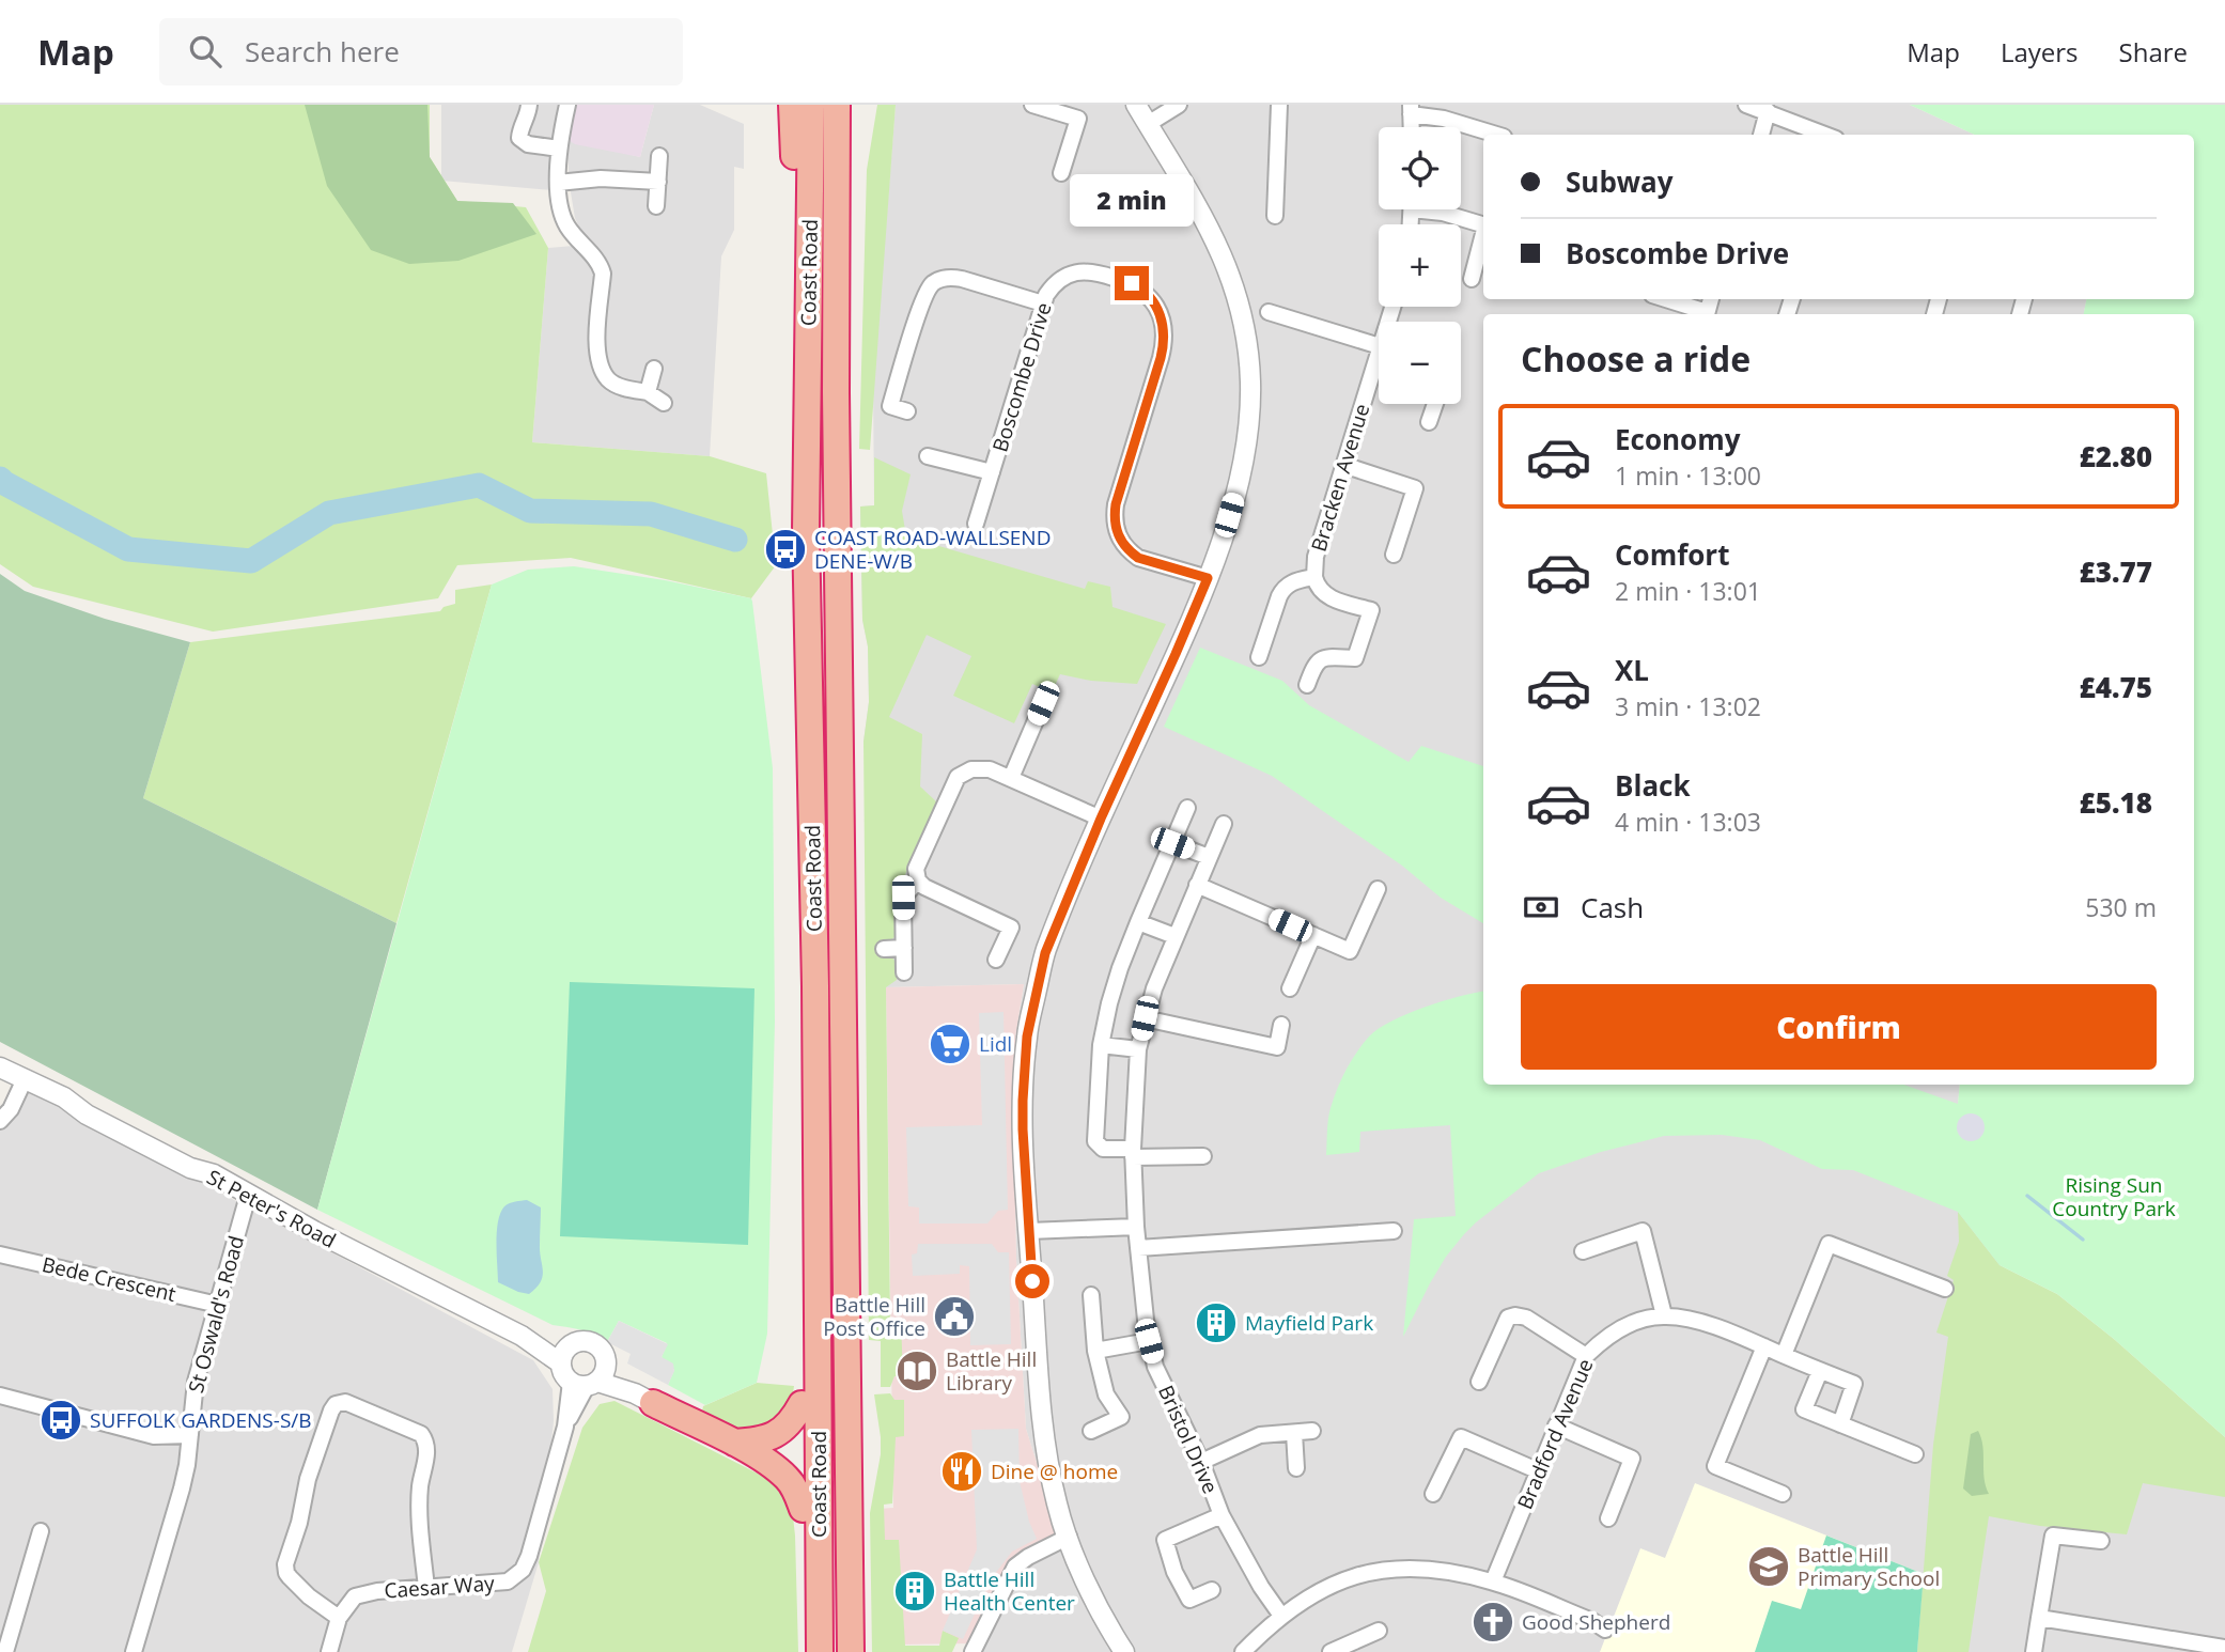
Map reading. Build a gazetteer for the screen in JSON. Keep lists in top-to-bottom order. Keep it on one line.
{"streets":{"highway":["Coast Road"],"street":["Boscombe Drive","Bracken Avenue","St Peter's Road","Bede Crescent","St Oswald's Road","Bradford Avenue","Bristol Drive","Caesar Way"]},"crossings":[["St Peter's Road","St Oswald's Road"],["St Peter's Road","Caesar Way"],["Bede Crescent","St Oswald's Road"]],"parks":["Rising Sun Country Park"],"places":{"bus stop":["COAST ROAD-WALLSEND DENE-W/B","SUFFOLK GARDENS-S/B"],"supermarket":["Lidl"],"public building":["Battle Hill Post Office"],"building":["Mayfield Park","Battle Hill Health Center"],"library":["Battle Hill Library"],"restaurant":["Dine @ home"],"school or university":["Battle Hill Primary School"],"church":["Good Shepherd"]},"page":{"header":"Map","search":"Search here","nav":["Map","Layers","Share"],"map_buttons":["+","−"],"banner":["Subway","Boscombe Drive"],"bubble":"2 min","heading":"Choose a ride","list":[{"name":"Economy","note":"1 min · 13:00","value":"£2.80"},{"name":"Comfort","note":"2 min · 13:01","value":"£3.77"},{"name":"XL","note":"3 min · 13:02","value":"£4.75"},{"name":"Black","note":"4 min · 13:03","value":"£5.18"}],"pay":["Cash","530 m"],"buttons":"Confirm"}}
